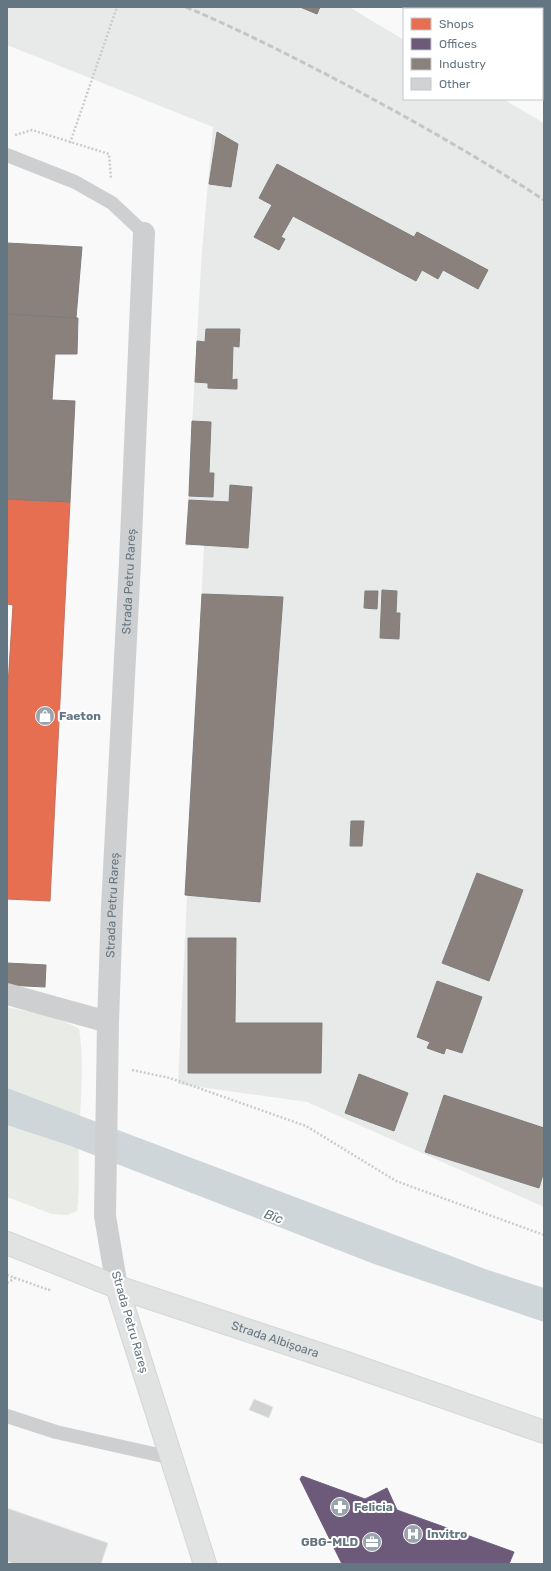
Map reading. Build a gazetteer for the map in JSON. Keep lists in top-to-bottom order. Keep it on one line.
{"streets":{"main road":["Strada Petru Rareș","Strada Albișoara"]},"crossings":[["Strada Petru Rareș","Strada Albișoara"]],"water":["Bîc"],"places":{"shop":["Faeton"],"pharmacy":["Felicia"],"hospital":["Invitro"],"office":["GBG-MLD"]},"legend":["Shops","Offices","Industry","Other"]}
